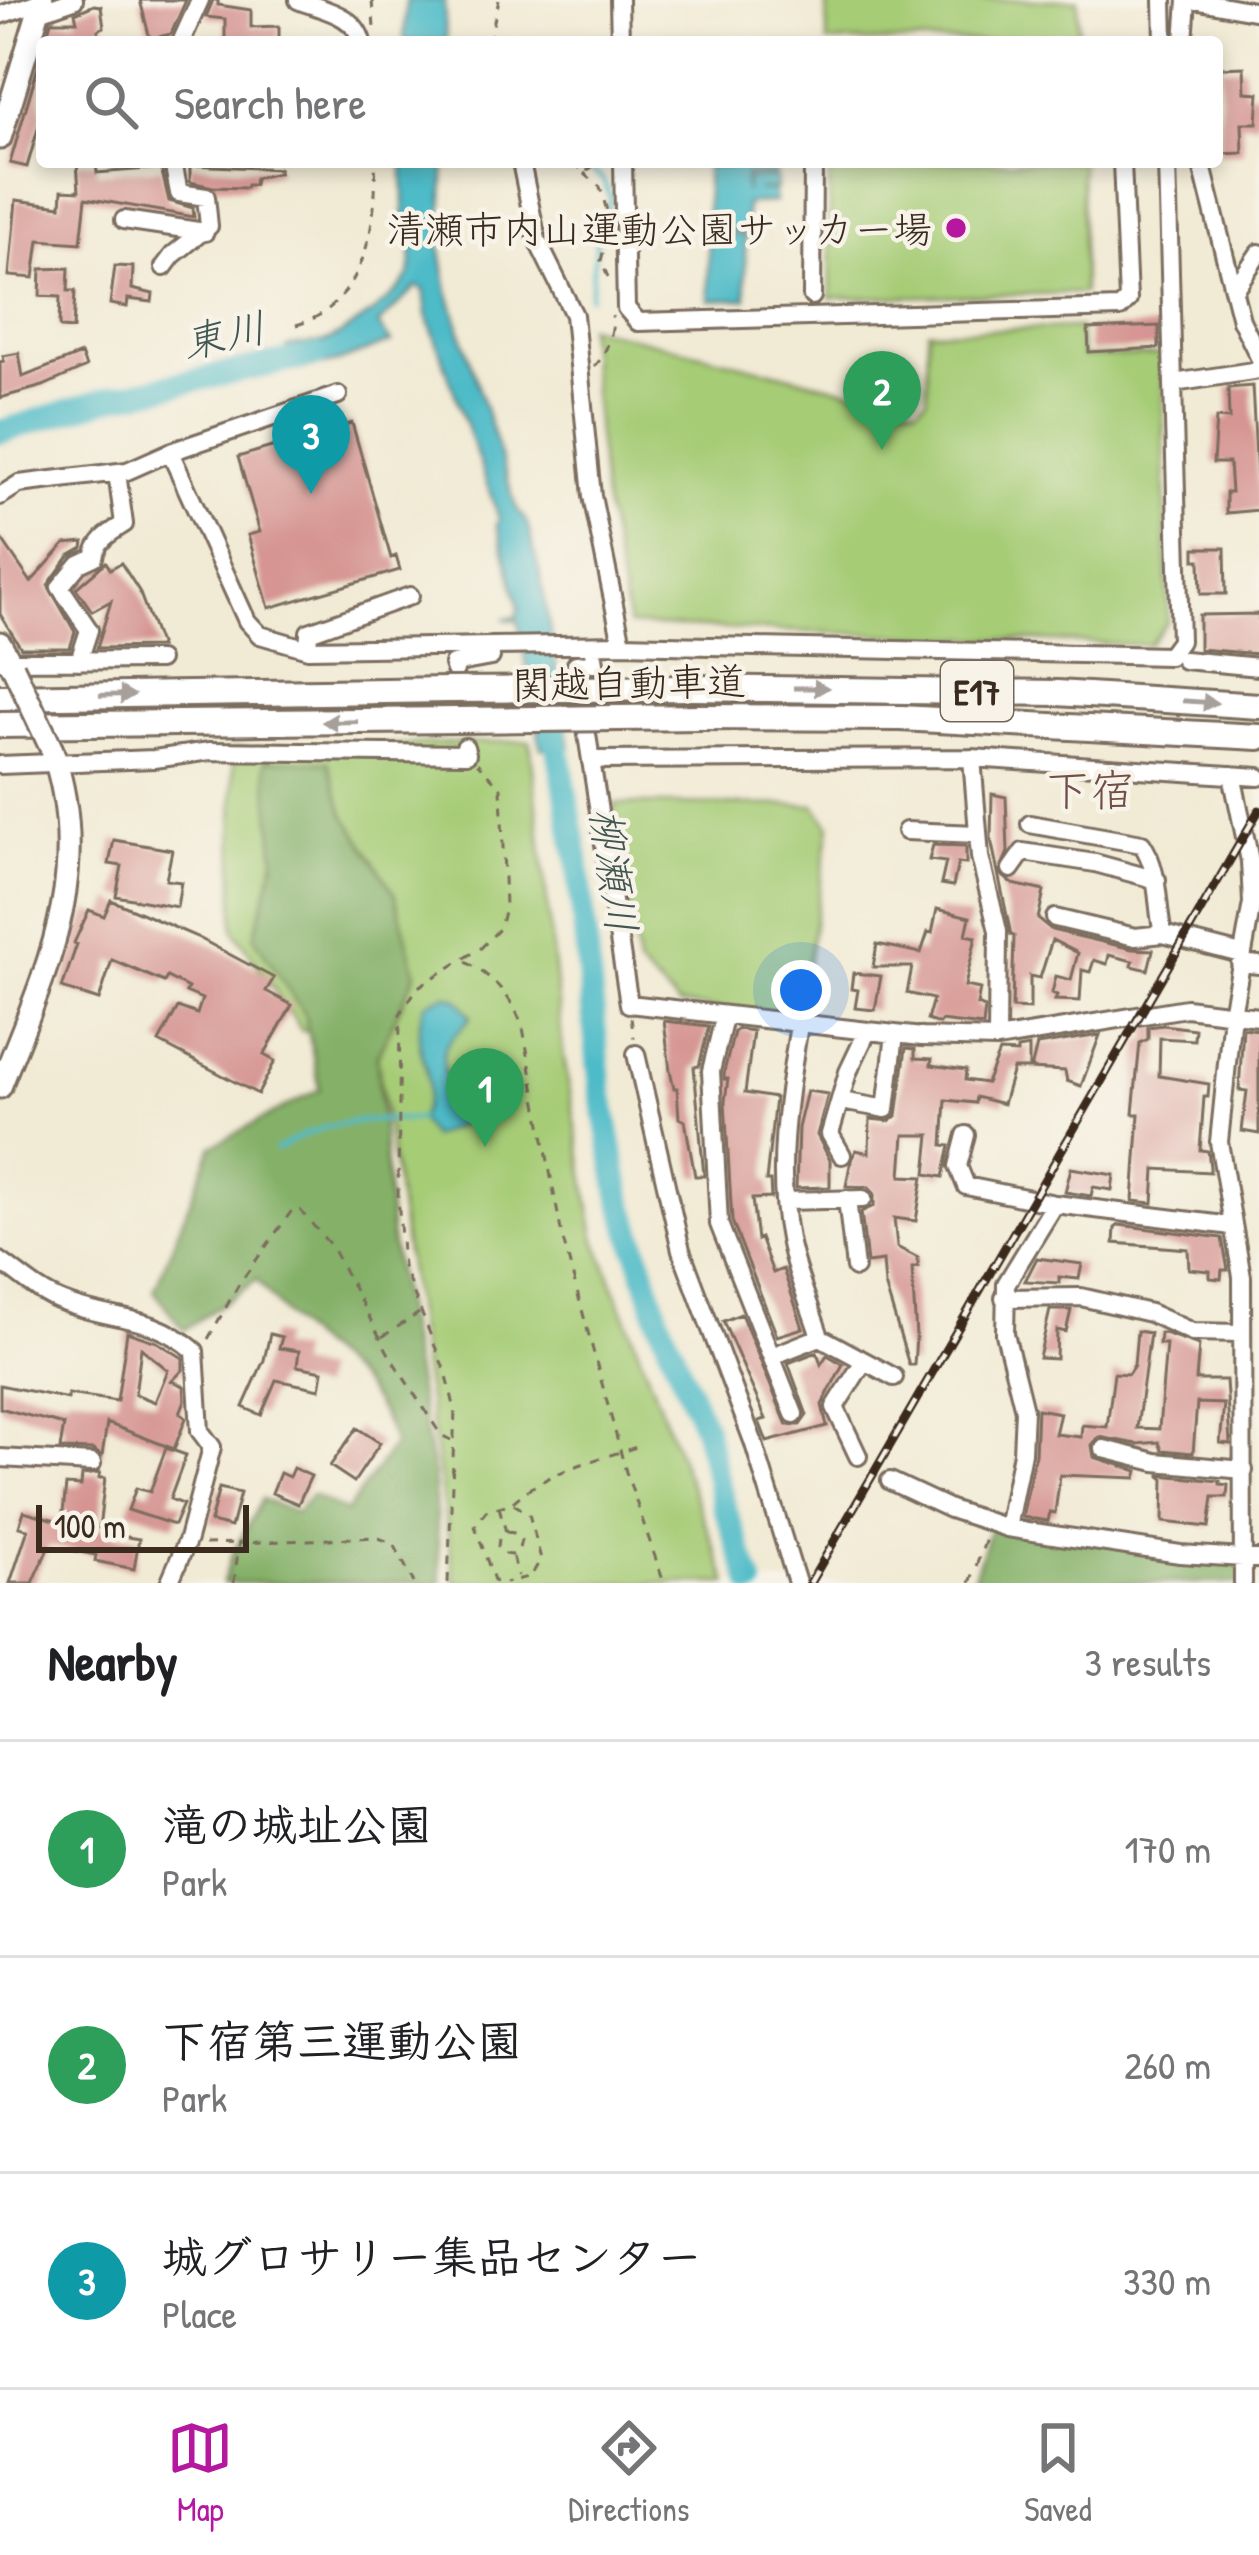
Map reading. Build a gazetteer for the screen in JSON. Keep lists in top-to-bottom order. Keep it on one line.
{"streets":{"highway":["関越自動車道","E17"]},"districts":["下宿"],"water":["東川","柳瀬川"],"places":["清瀬市内山運動公園サッカー場"],"scale_bar":"100 m","page":{"search":"Search here","pins":["2","3","1"],"scale":"100 m","heading":["Nearby","3 results"],"list":[{"mark":"1","name":"滝の城址公園","note":"Park","value":"170 m"},{"mark":"2","name":"下宿第三運動公園","note":"Park","value":"260 m"},{"mark":"3","name":"城グロサリー集品センター","note":"Place","value":"330 m"}],"nav":["Map","Directions","Saved"]}}
